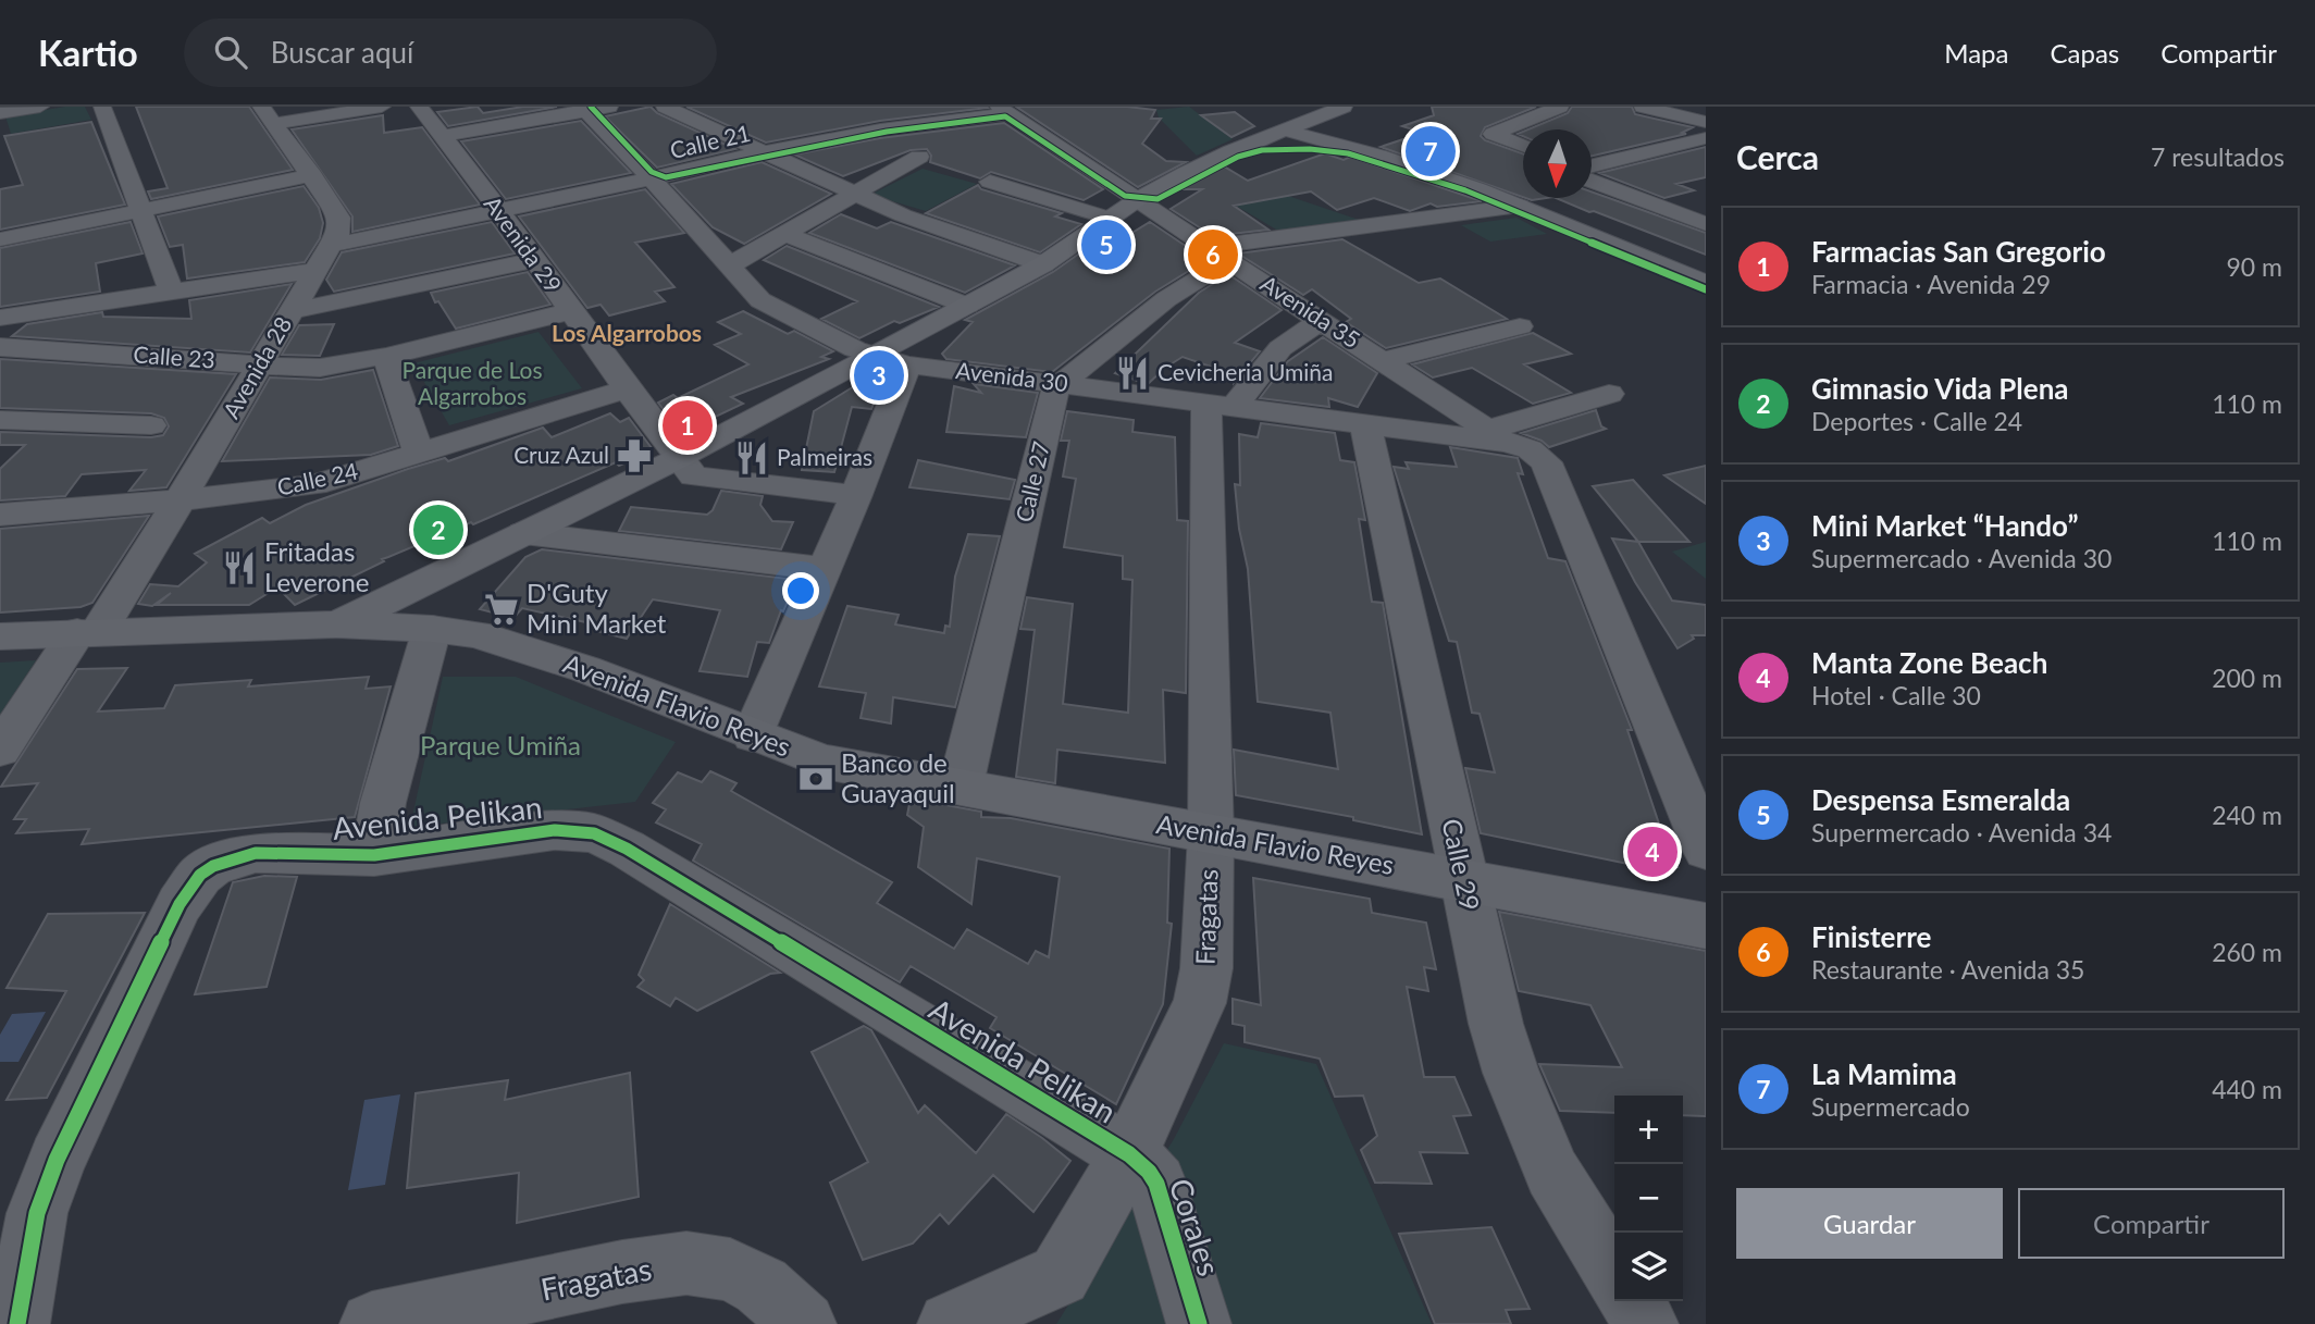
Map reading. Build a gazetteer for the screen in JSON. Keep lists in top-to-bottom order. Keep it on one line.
{"streets":{"main road":["Avenida Flavio Reyes"],"street":["Calle 21","Avenida 29","Avenida 35","Calle 23","Avenida 28","Avenida 30","Calle 24","Calle 27","Avenida Pelikan","Calle 29","Fragatas","Corales"]},"crossings":[["Calle 21","Avenida 29"],["Calle 21","Avenida 35"],["Calle 21","Avenida 28"],["Calle 21","Avenida 30"],["Avenida 29","Calle 23"],["Avenida 29","Calle 24"],["Avenida 35","Avenida 30"],["Calle 23","Avenida 28"],["Avenida 28","Calle 24"],["Avenida 28","Avenida Flavio Reyes"],["Avenida 30","Calle 27"],["Avenida 30","Calle 29"],["Avenida 30","Fragatas"],["Calle 27","Avenida Flavio Reyes"],["Avenida Flavio Reyes","Calle 29"],["Avenida Flavio Reyes","Fragatas"],["Avenida Pelikan","Fragatas"],["Avenida Pelikan","Corales"],["Fragatas","Corales"]],"districts":["Los Algarrobos"],"parks":["Parque de Los Algarrobos","Parque Umiña"],"places":{"restaurant":["Cevicheria Umiña","Palmeiras","Fritadas Leverone"],"pharmacy":["Cruz Azul"],"supermarket":["D'Guty Mini Market"],"bank":["Banco de Guayaquil"]},"north":"bottom","page":{"header":"Kartio","search":"Buscar aquí","nav":["Mapa","Capas","Compartir"],"heading":["Cerca","7 resultados"],"pins":["7","5","6","3","1","2","4"],"list":[{"mark":"1","name":"Farmacias San Gregorio","note":"Farmacia · Avenida 29","value":"90 m"},{"mark":"2","name":"Gimnasio Vida Plena","note":"Deportes · Calle 24","value":"110 m"},{"mark":"3","name":"Mini Market “Hando”","note":"Supermercado · Avenida 30","value":"110 m"},{"mark":"4","name":"Manta Zone Beach","note":"Hotel · Calle 30","value":"200 m"},{"mark":"5","name":"Despensa Esmeralda","note":"Supermercado · Avenida 34","value":"240 m"},{"mark":"6","name":"Finisterre","note":"Restaurante · Avenida 35","value":"260 m"},{"mark":"7","name":"La Mamima","note":"Supermercado","value":"440 m"}],"map_buttons":["+","−"],"buttons":["Guardar","Compartir"]}}
